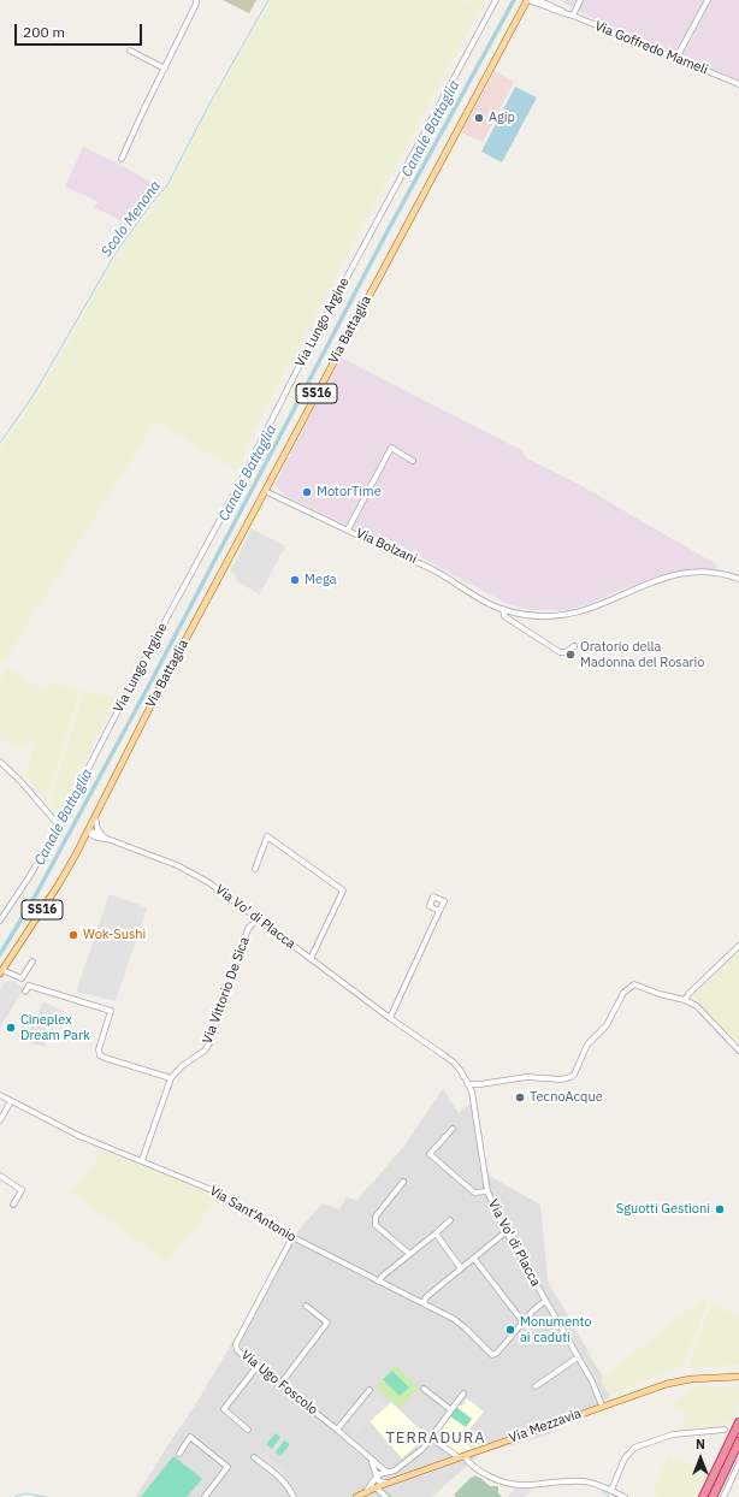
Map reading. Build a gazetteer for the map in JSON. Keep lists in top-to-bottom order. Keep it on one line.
{"streets":{"main road":["Via Battaglia","SS16","Via Mezzavia"],"street":["Via Goffredo Mameli","Via Lungo Argine","Via Bolzani","Via Vo' di Placca","Via Vittorio De Sica","Via Sant'Antonio","Via Ugo Foscolo"]},"crossings":[["Via Goffredo Mameli","Via Battaglia"],["Via Battaglia","SS16"],["Via Battaglia","Via Bolzani"],["SS16","Via Vo' di Placca"],["Via Vo' di Placca","Via Vittorio De Sica"],["Via Vo' di Placca","Via Mezzavia"],["Via Vittorio De Sica","Via Sant'Antonio"],["Via Sant'Antonio","Via Ugo Foscolo"]],"districts":["TERRADURA"],"water":["Canale Battaglia","Scolo Menona"],"places":["Agip","MotorTime","Mega","Oratorio della Madonna del Rosario","Wok-Sushi","Cineplex Dream Park","TecnoAcque","Sguotti Gestioni","Monumento ai caduti"],"scale_bar":"200 m","north":"top"}
